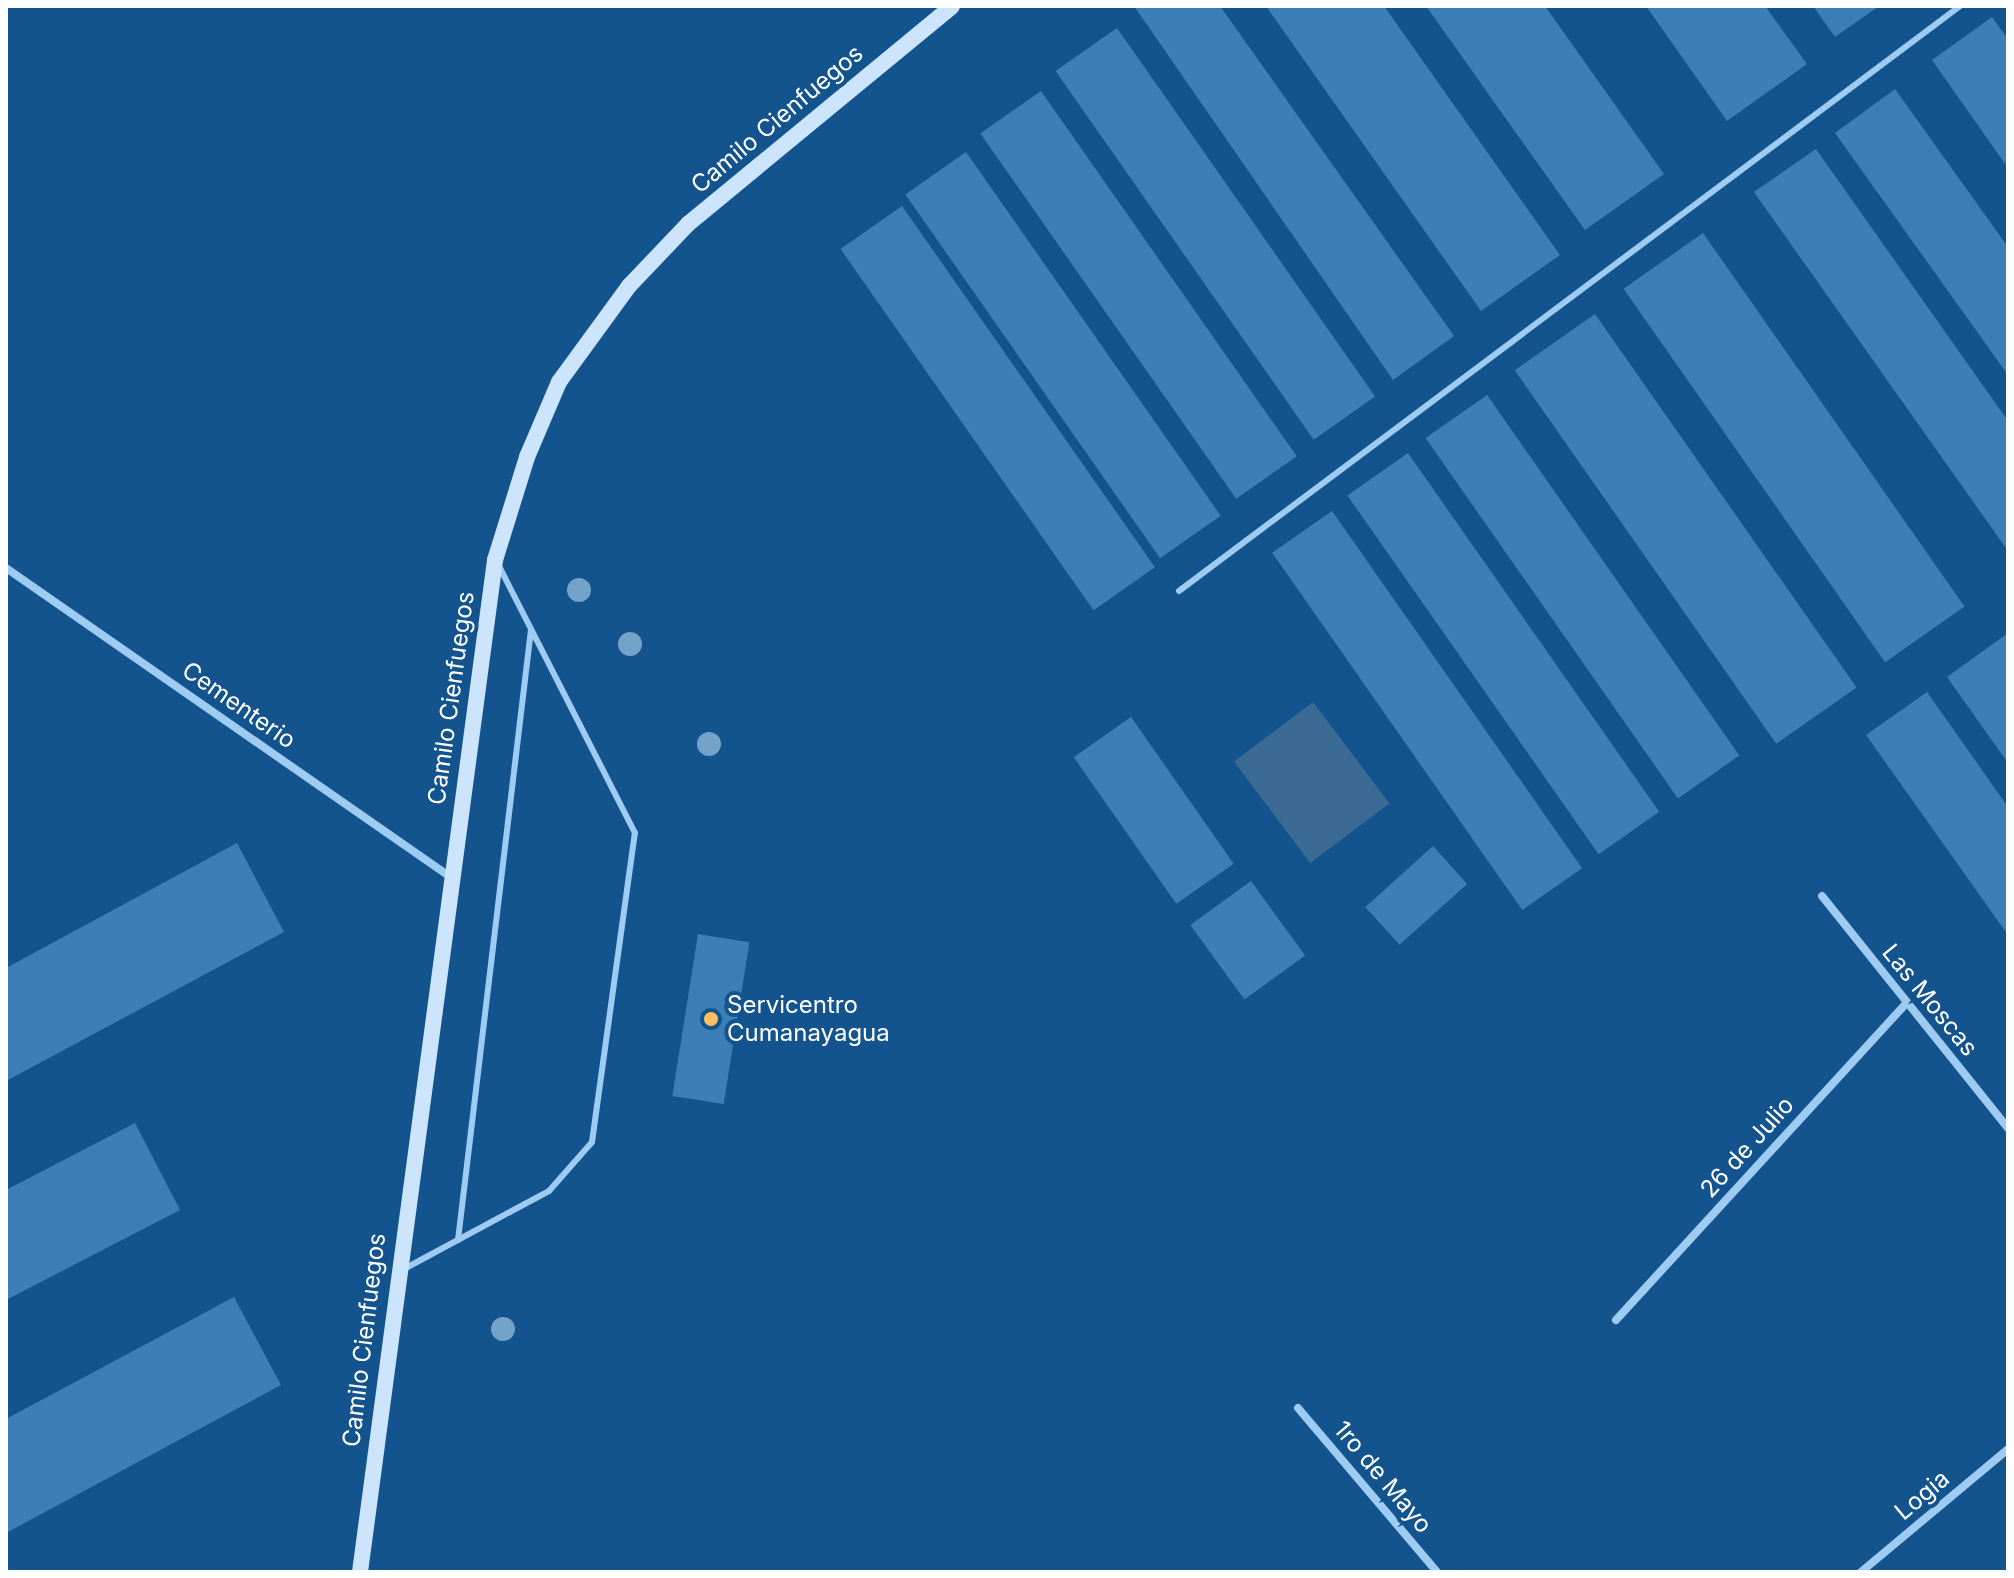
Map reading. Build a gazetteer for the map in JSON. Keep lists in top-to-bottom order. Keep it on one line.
{"streets":{"main road":["Camilo Cienfuegos"],"street":["Cementerio","Las Moscas","26 de Julio","1ro de Mayo","Logia"]},"crossings":[["Camilo Cienfuegos","Cementerio"],["Las Moscas","26 de Julio"]],"places":["Servicentro Cumanayagua"]}
